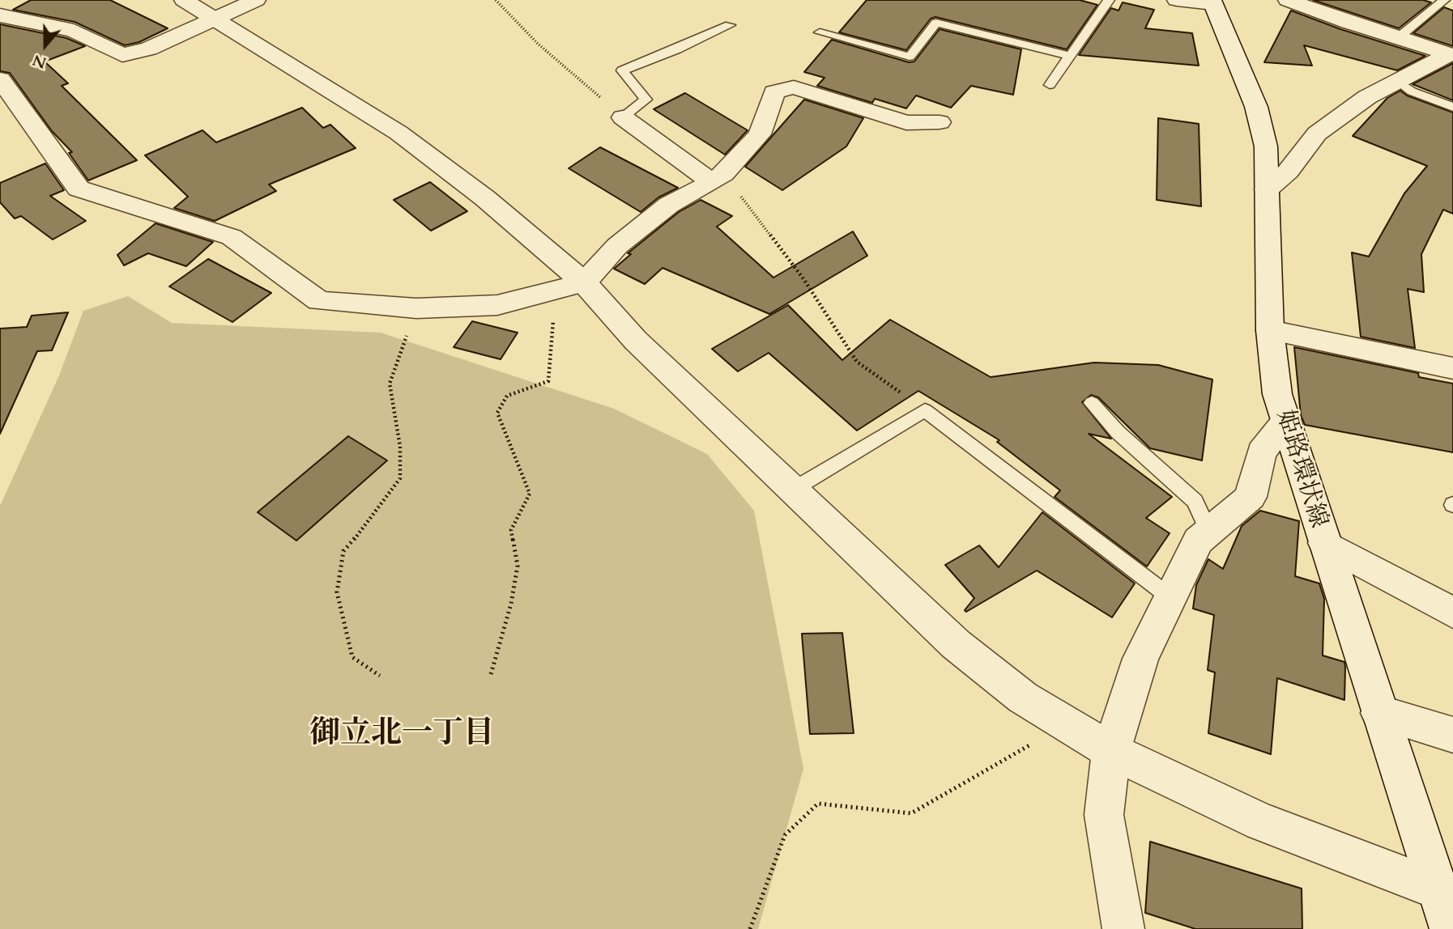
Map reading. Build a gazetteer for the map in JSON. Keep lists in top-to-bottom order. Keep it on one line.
{"streets":{"street":["姫路環状線"]},"districts":["御立北一丁目"],"north":"bottom"}
